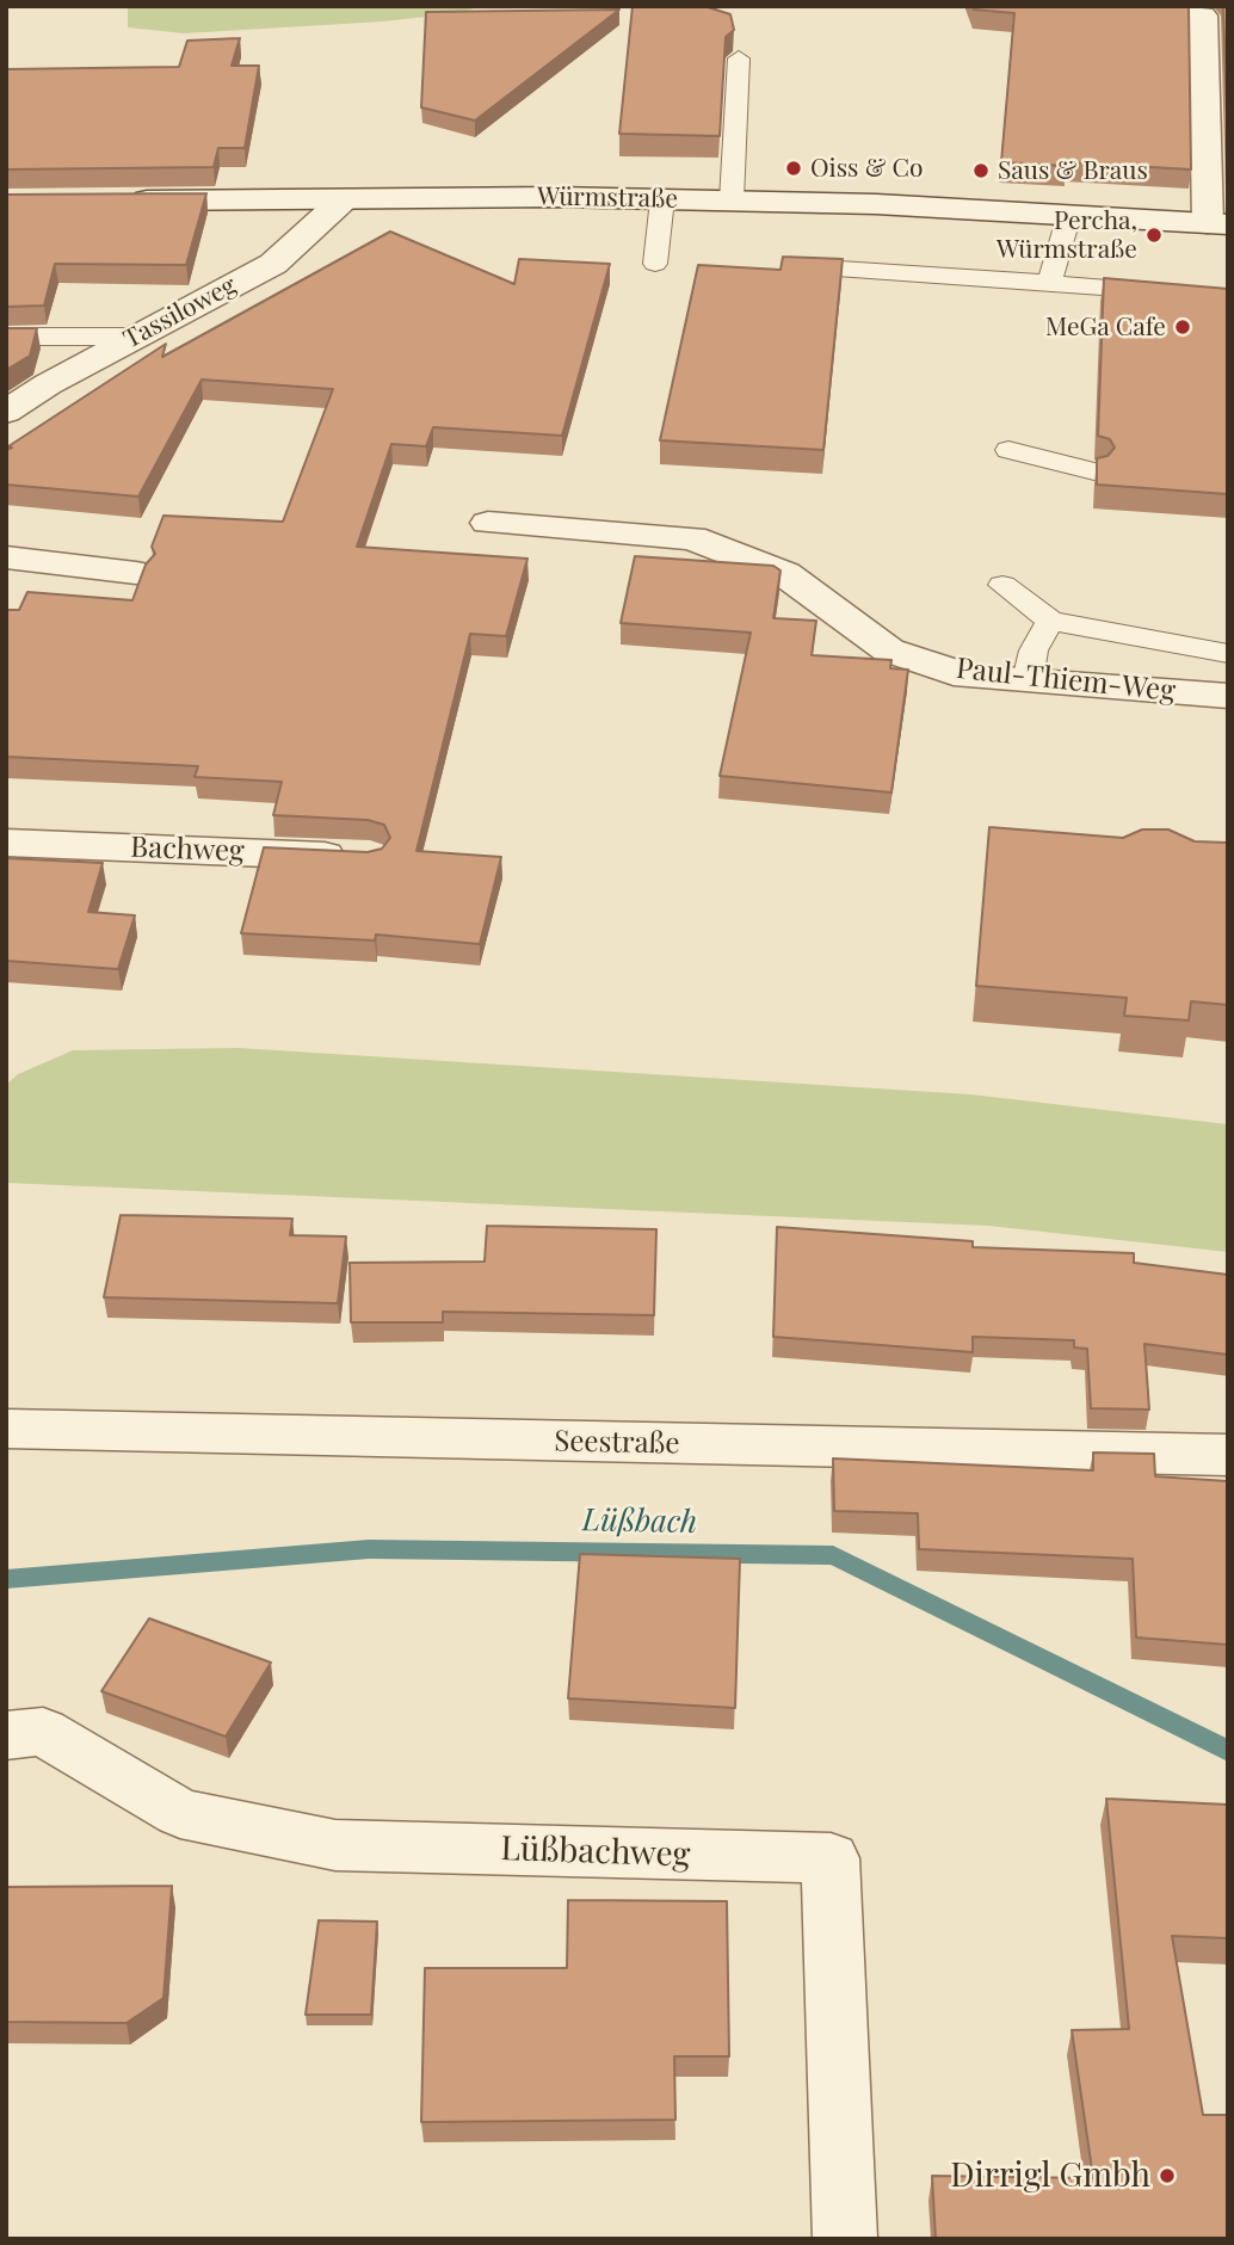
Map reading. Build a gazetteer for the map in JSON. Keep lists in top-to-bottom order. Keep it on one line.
{"streets":{"street":["Würmstraße","Tassiloweg","Paul-Thiem-Weg","Bachweg","Seestraße","Lüßbachweg"]},"crossings":[["Würmstraße","Tassiloweg"]],"water":["Lüßbach"],"places":["Oiss & Co","Saus & Braus","Percha, Würmstraße","MeGa Cafe","Dirrigl Gmbh"]}
